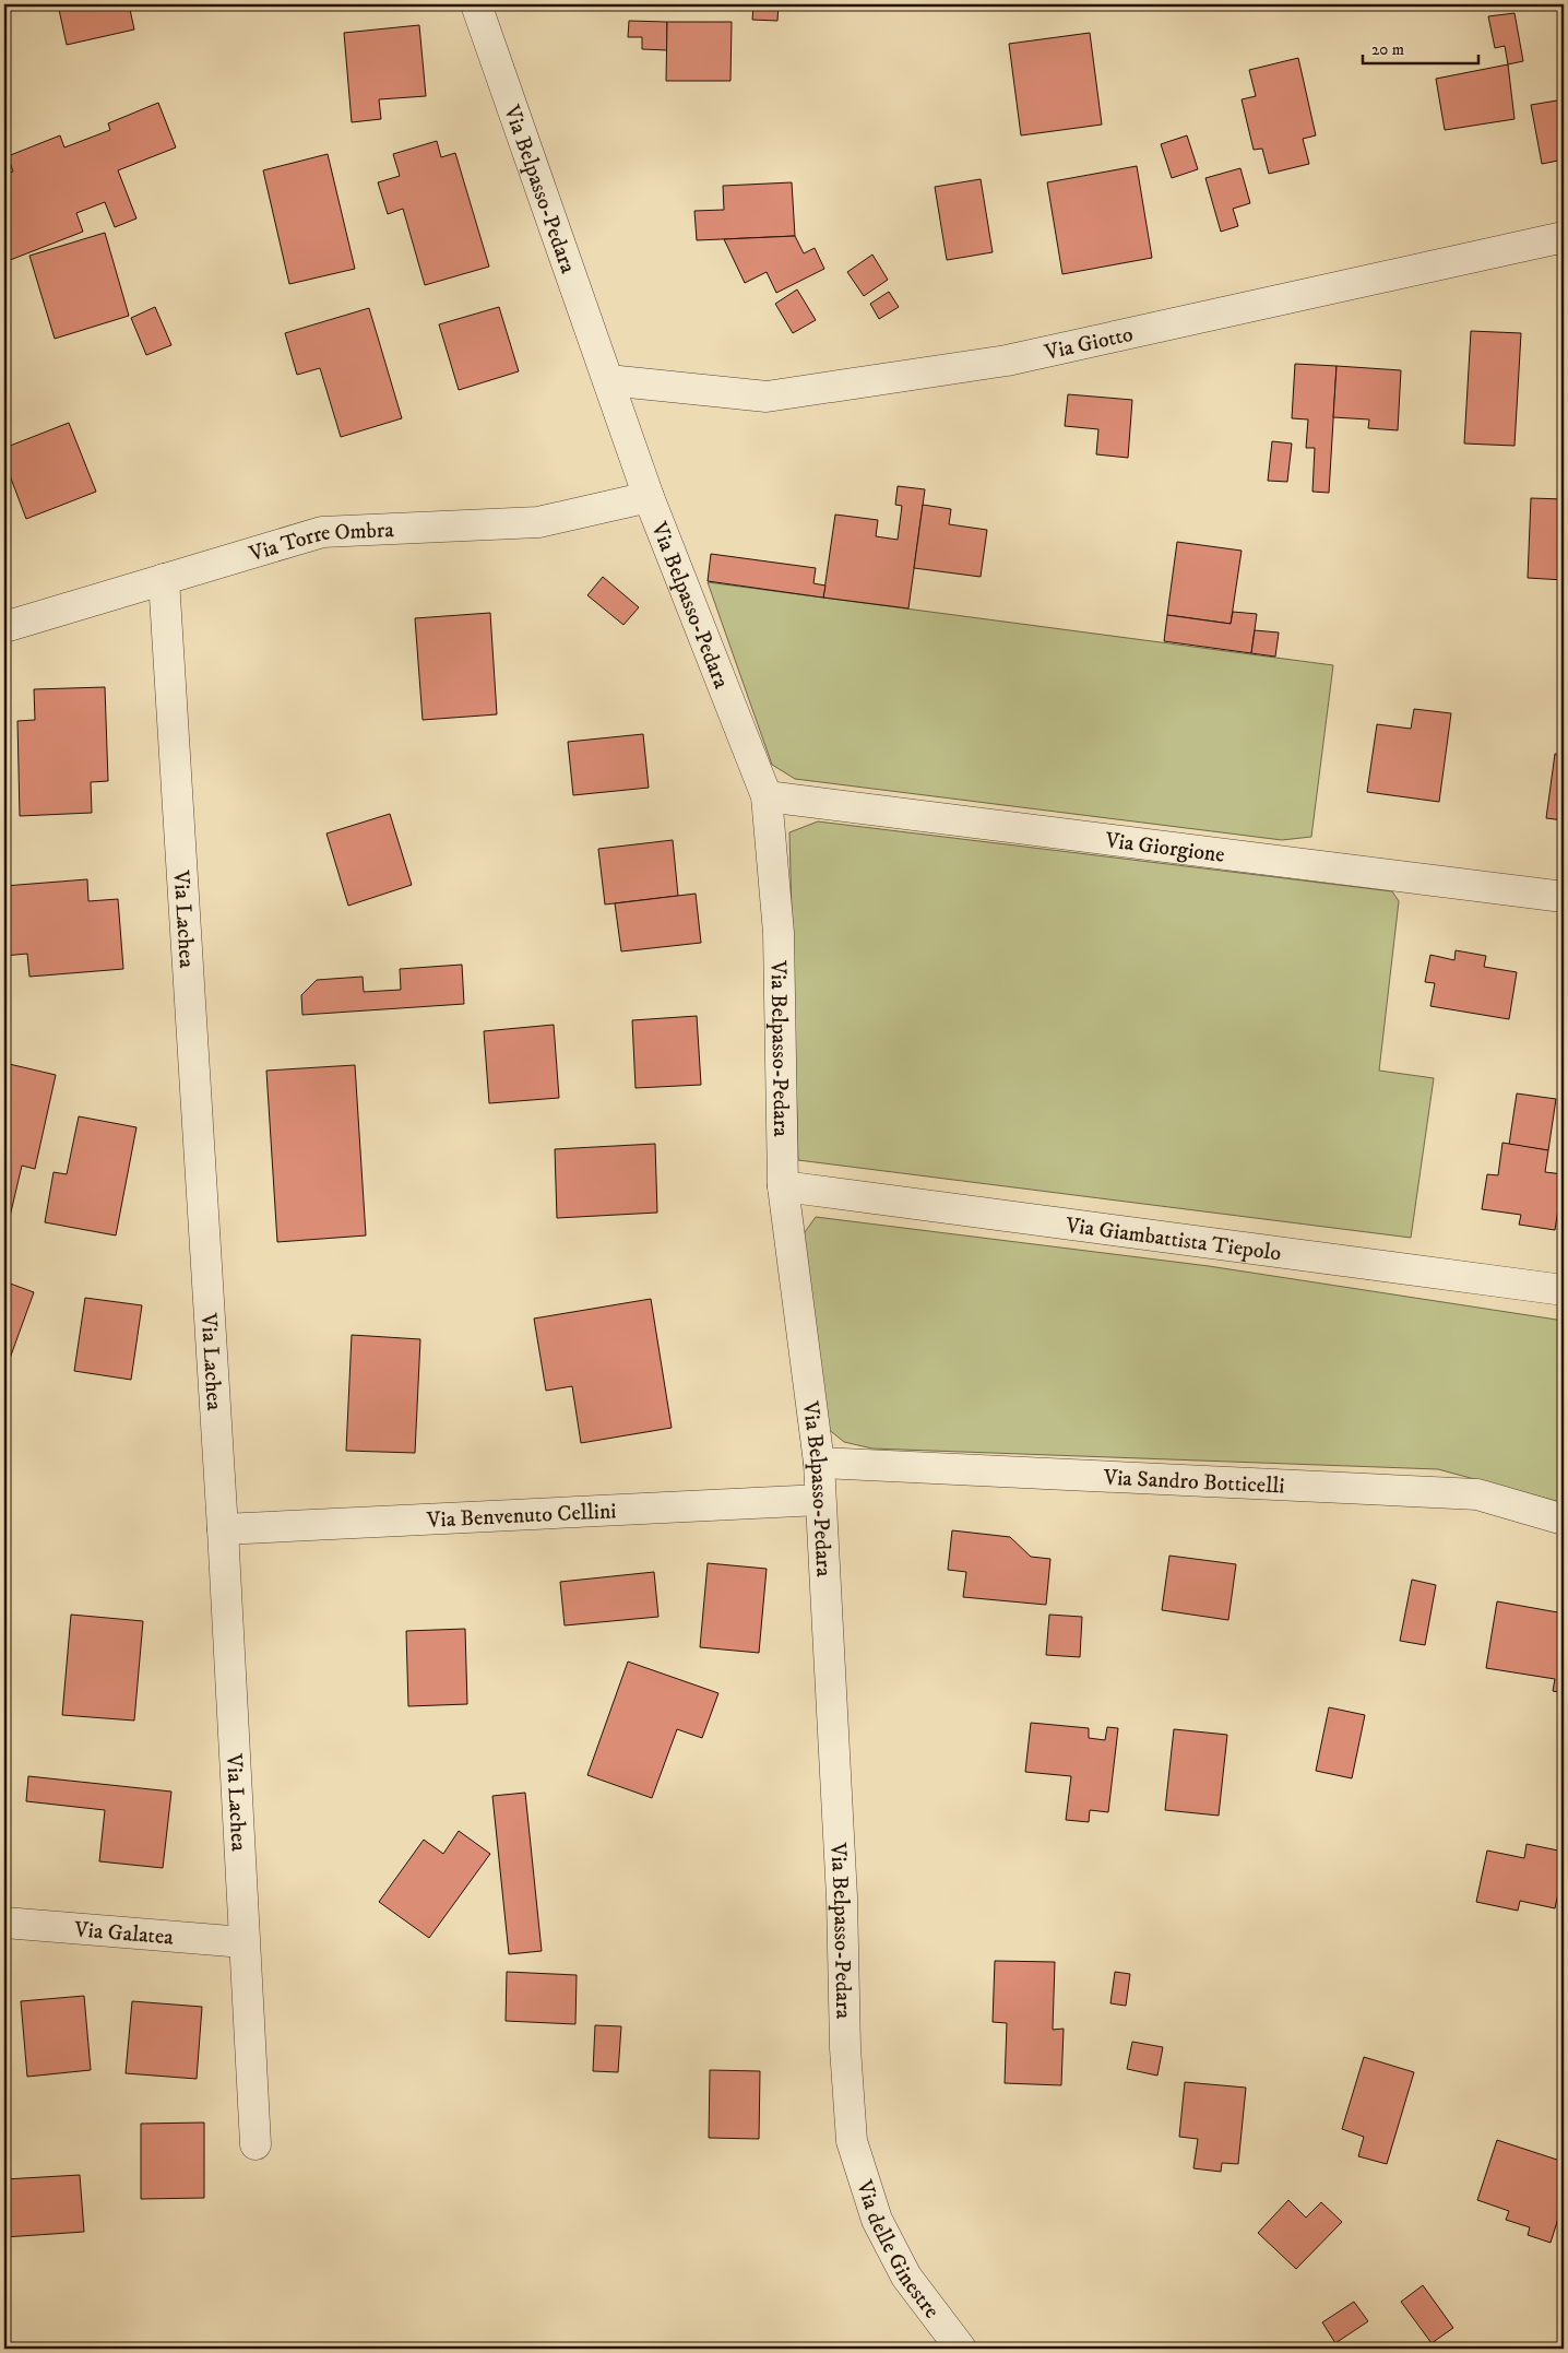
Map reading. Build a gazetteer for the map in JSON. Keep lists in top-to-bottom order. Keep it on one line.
{"streets":{"street":["Via Belpasso-Pedara","Via Giotto","Via Torre Ombra","Via Giorgione","Via Lachea","Via Giambattista Tiepolo","Via Sandro Botticelli","Via Benvenuto Cellini","Via Galatea","Via delle Ginestre"]},"crossings":[["Via Belpasso-Pedara","Via Giotto"],["Via Belpasso-Pedara","Via Torre Ombra"],["Via Belpasso-Pedara","Via Giorgione"],["Via Belpasso-Pedara","Via Giambattista Tiepolo"],["Via Belpasso-Pedara","Via Sandro Botticelli"],["Via Belpasso-Pedara","Via Benvenuto Cellini"],["Via Belpasso-Pedara","Via delle Ginestre"],["Via Torre Ombra","Via Lachea"],["Via Lachea","Via Benvenuto Cellini"],["Via Lachea","Via Galatea"]],"scale_bar":"20 m"}
